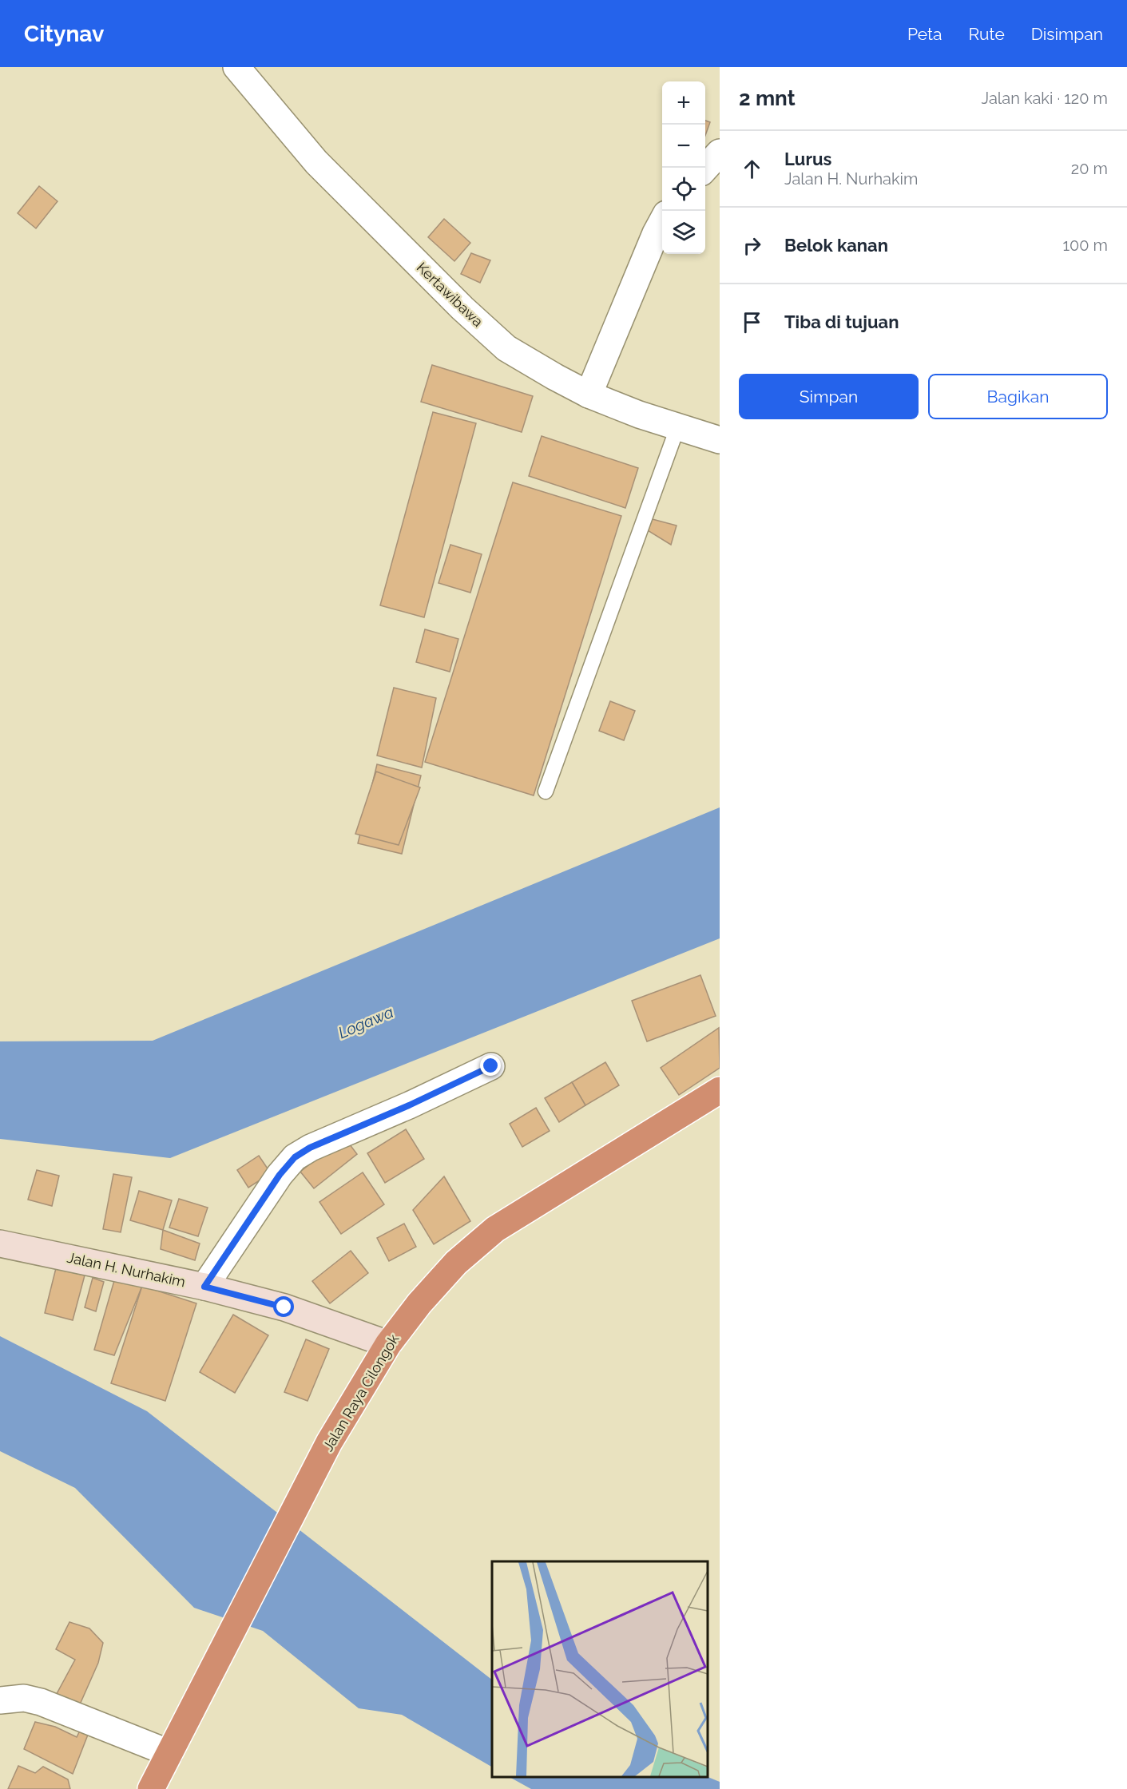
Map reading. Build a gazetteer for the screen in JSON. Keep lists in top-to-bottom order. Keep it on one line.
{"streets":{"highway":["Jalan Raya Cilongok"],"main road":["Jalan H. Nurhakim"],"street":["Kertawibawa"]},"crossings":[["Jalan H. Nurhakim","Jalan Raya Cilongok"]],"water":["Logawa"],"page":{"header":"Citynav","nav":["Peta","Rute","Disimpan"],"heading":["2 mnt","Jalan kaki · 120 m"],"map_buttons":["+","−"],"list":[["Lurus","Jalan H. Nurhakim","20 m"],["Belok kanan","100 m"],"Tiba di tujuan"],"buttons":["Simpan","Bagikan"]}}
